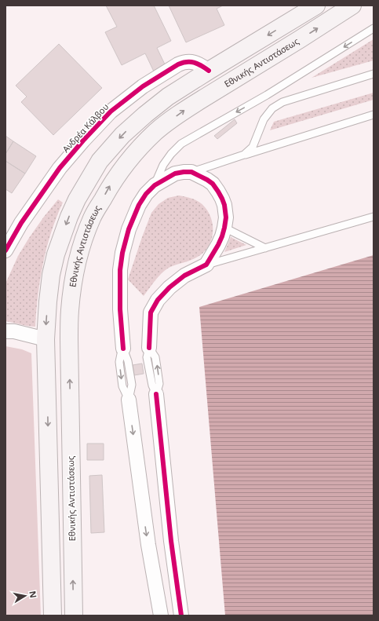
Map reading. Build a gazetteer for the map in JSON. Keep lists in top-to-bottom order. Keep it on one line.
{"streets":{"main road":["Εθνικής Αντιστάσεως"],"street":["Ανδρέα Κάλβου"]},"north":"right"}
